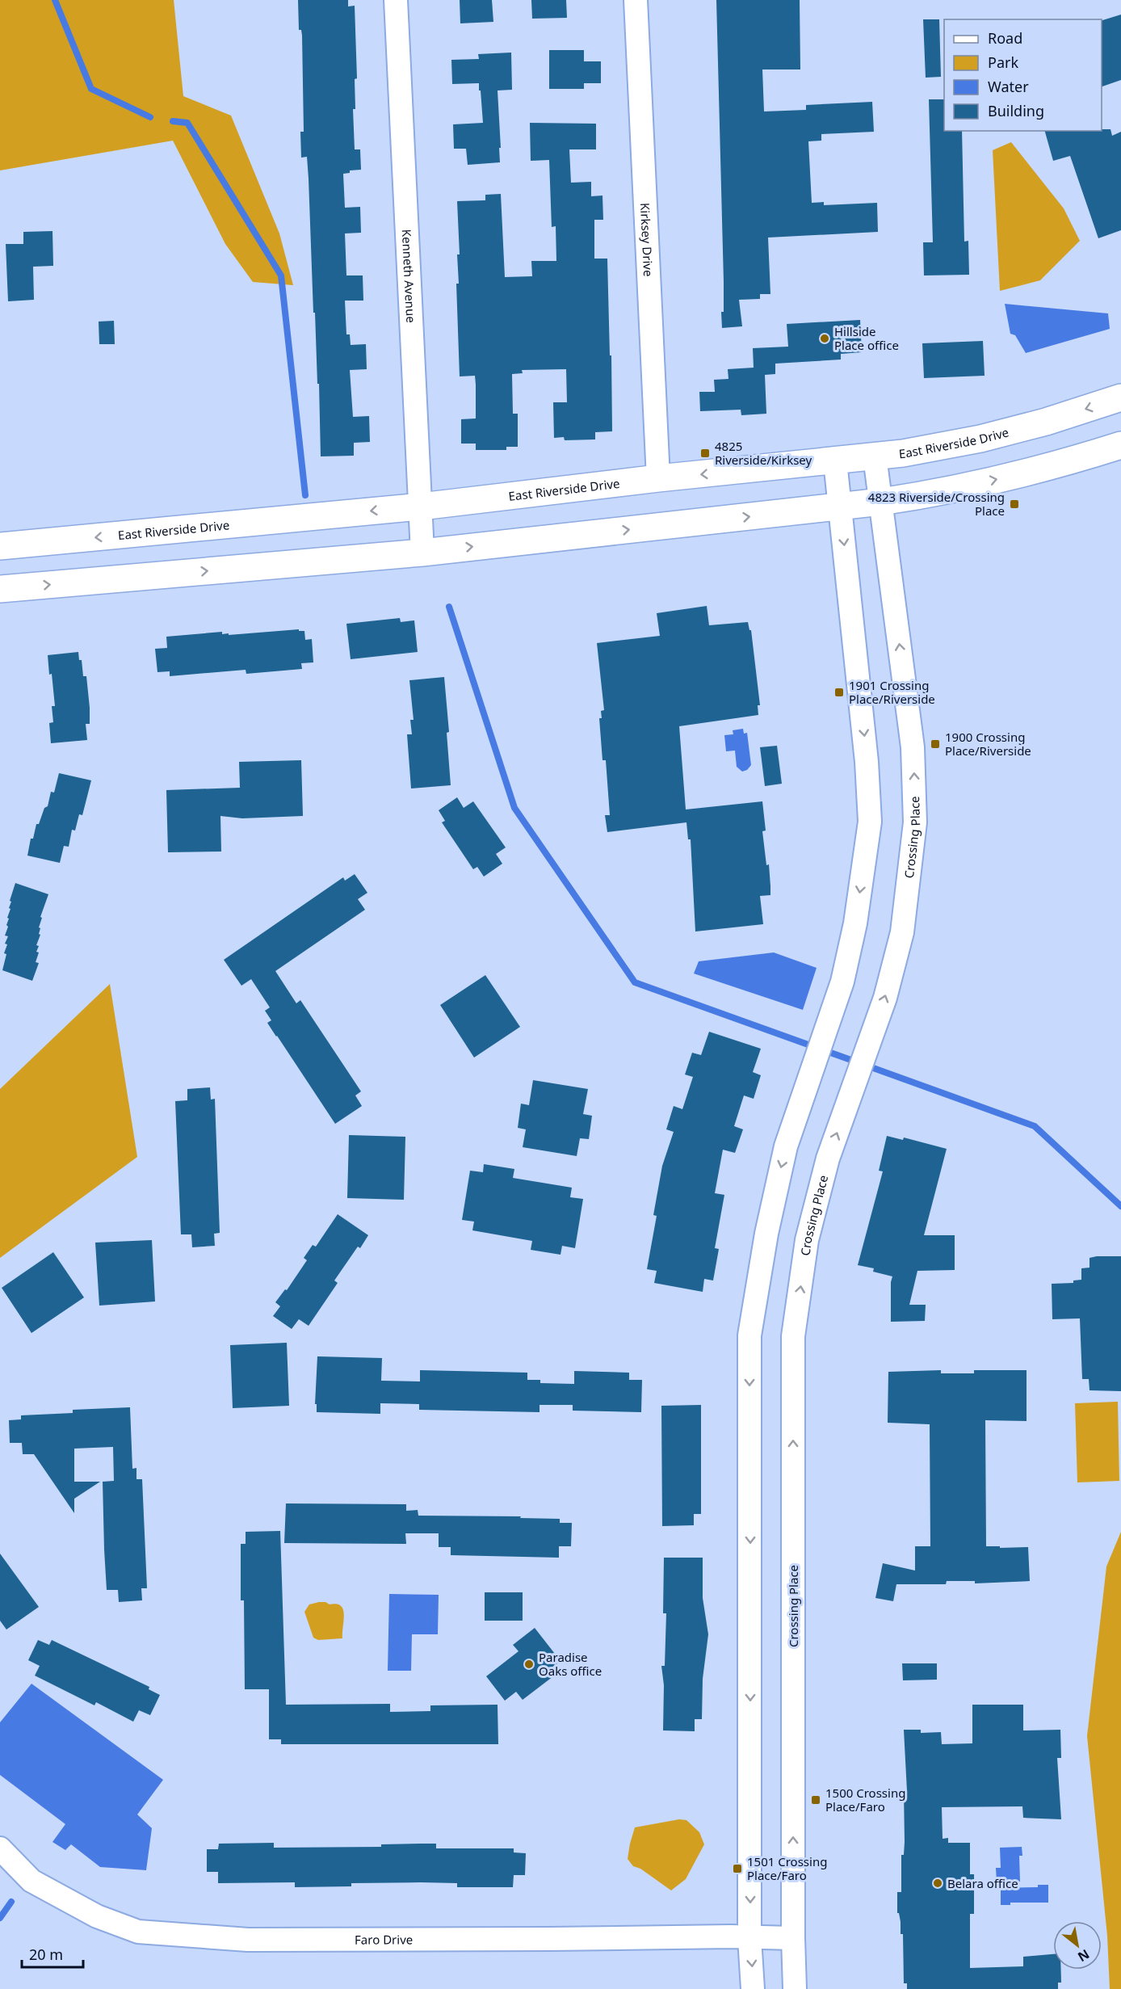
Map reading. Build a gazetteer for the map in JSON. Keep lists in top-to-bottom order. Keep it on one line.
{"streets":{"main road":["East Riverside Drive"],"street":["Kirksey Drive","Kenneth Avenue","Crossing Place","Faro Drive"]},"crossings":[["Kirksey Drive","East Riverside Drive"],["Kenneth Avenue","East Riverside Drive"],["East Riverside Drive","Crossing Place"],["Crossing Place","Faro Drive"]],"places":{"other":["Hillside Place office","Paradise Oaks office","Belara office"],"transit":["4825 Riverside/Kirksey","4823 Riverside/Crossing Place","1901 Crossing Place/Riverside","1900 Crossing Place/Riverside","1500 Crossing Place/Faro","1501 Crossing Place/Faro"]},"legend":["Road","Park","Water","Building"],"scale_bar":"20 m","north":"bottom right"}
